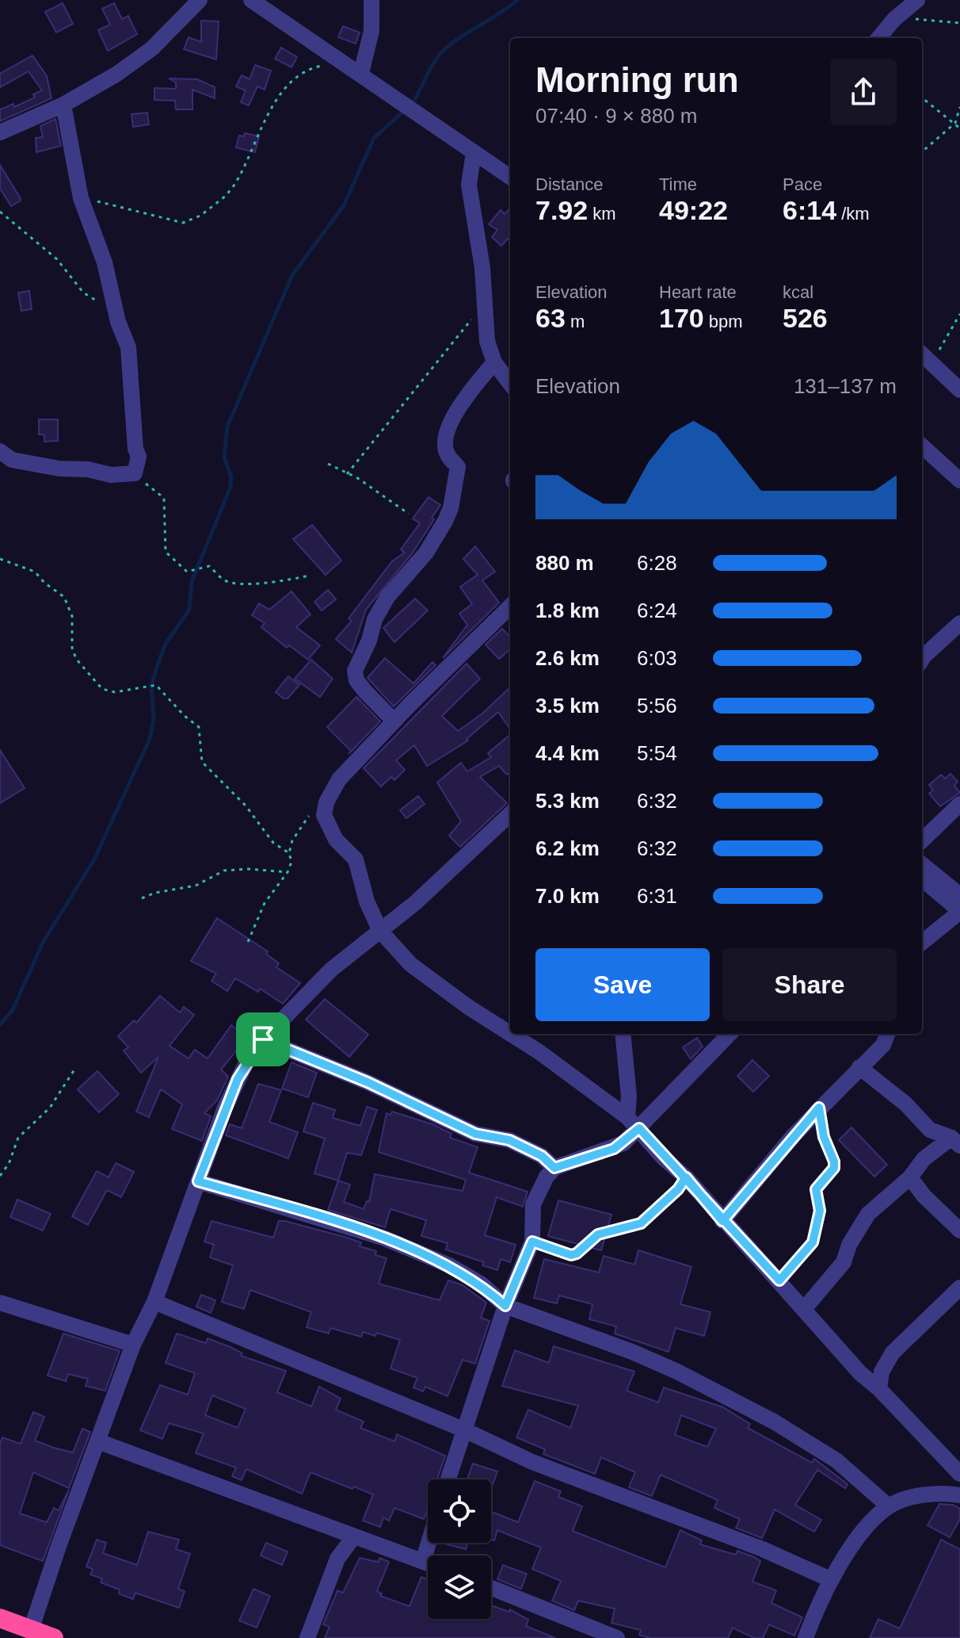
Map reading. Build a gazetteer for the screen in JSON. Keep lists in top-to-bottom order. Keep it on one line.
{"page":{"heading":["Morning run","07:40 · 9 × 880 m"],"stats":[["Distance","7.92 km"],["Time","49:22"],["Pace","6:14 /km"],["Elevation","63 m"],["Heart rate","170 bpm"],["kcal","526"]],"chart":["Elevation","131–137 m"],"list":[{"name":"880 m","note":"6:28"},{"name":"1.8 km","note":"6:24"},{"name":"2.6 km","note":"6:03"},{"name":"3.5 km","note":"5:56"},{"name":"4.4 km","note":"5:54"},{"name":"5.3 km","note":"6:32"},{"name":"6.2 km","note":"6:32"},{"name":"7.0 km","note":"6:31"}],"buttons":["Save","Share"]}}
